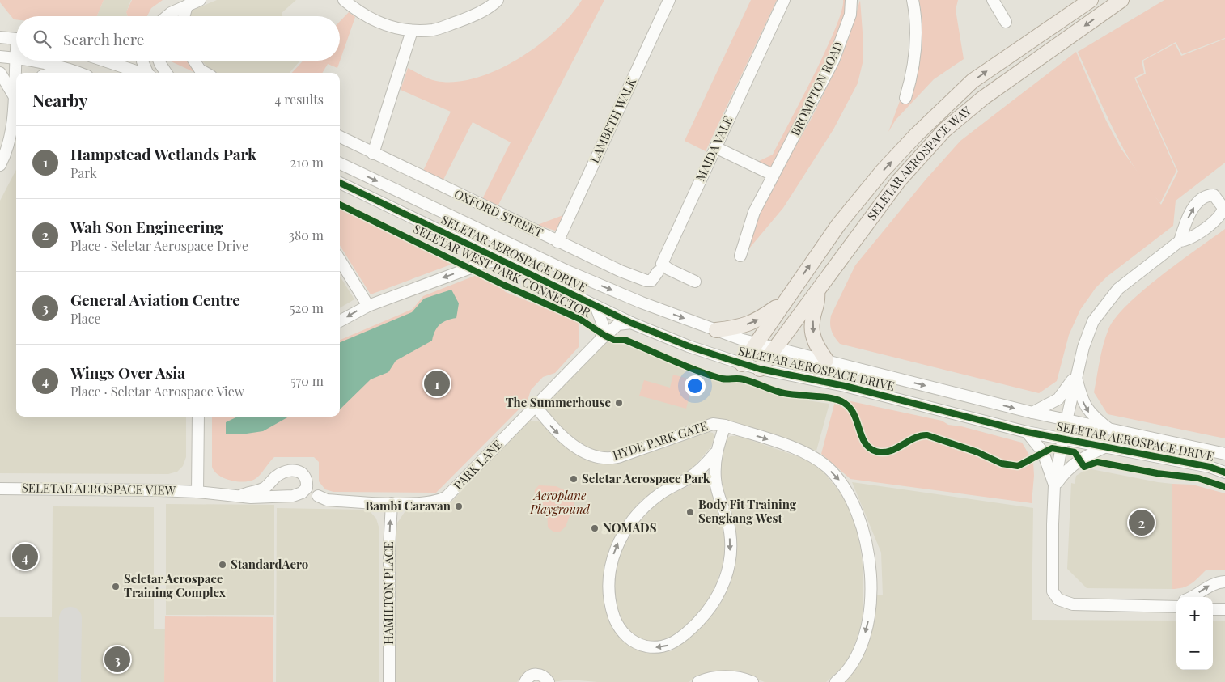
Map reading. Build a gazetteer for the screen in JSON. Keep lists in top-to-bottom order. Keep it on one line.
{"streets":{"main road":["SELETAR AEROSPACE WAY"],"street":["BROMPTON ROAD","LAMBETH WALK","MAIDA VALE","OXFORD STREET","SELETAR AEROSPACE DRIVE","HYDE PARK GATE","PARK LANE","SELETAR AEROSPACE VIEW","HAMILTON PLACE"],"cycle path":["SELETAR WEST PARK CONNECTOR"]},"crossings":[["LAMBETH WALK","OXFORD STREET"],["SELETAR AEROSPACE WAY","SELETAR AEROSPACE DRIVE"],["SELETAR AEROSPACE DRIVE","PARK LANE"],["HYDE PARK GATE","PARK LANE"],["PARK LANE","HAMILTON PLACE"]],"one_way":["HAMILTON PLACE"],"parks":["Aeroplane Playground"],"places":["The Summerhouse","Seletar Aerospace Park","Bambi Caravan","Body Fit Training Sengkang West","NOMADS","StandardAero","Seletar Aerospace Training Complex"],"page":{"search":"Search here","heading":["Nearby","4 results"],"list":[{"mark":"1","name":"Hampstead Wetlands Park","note":"Park","value":"210 m"},{"mark":"2","name":"Wah Son Engineering","note":"Place · Seletar Aerospace Drive","value":"380 m"},{"mark":"3","name":"General Aviation Centre","note":"Place","value":"520 m"},{"mark":"4","name":"Wings Over Asia","note":"Place · Seletar Aerospace View","value":"570 m"}],"pins":["1","2","4","3"],"map_buttons":["+","−"]}}
